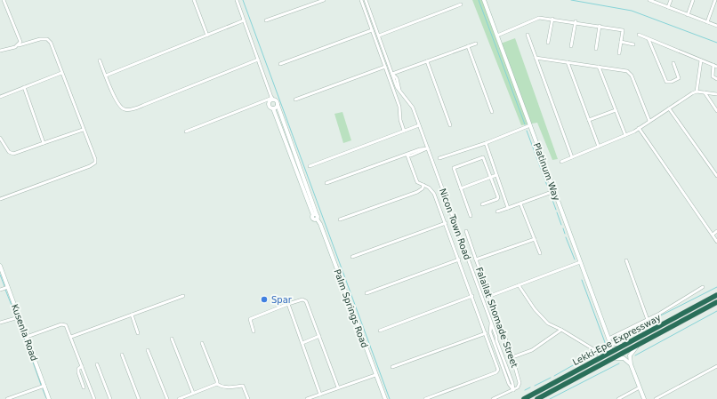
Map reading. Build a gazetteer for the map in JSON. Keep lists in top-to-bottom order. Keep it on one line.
{"streets":{"highway":["Lekki-Epe Expressway"],"street":["Platinum Way","Nicon Town Road","Palm Springs Road","Falailat Shomade Street","Kusenla Road"]},"crossings":[["Nicon Town Road","Falailat Shomade Street"]],"places":["Spar"]}
